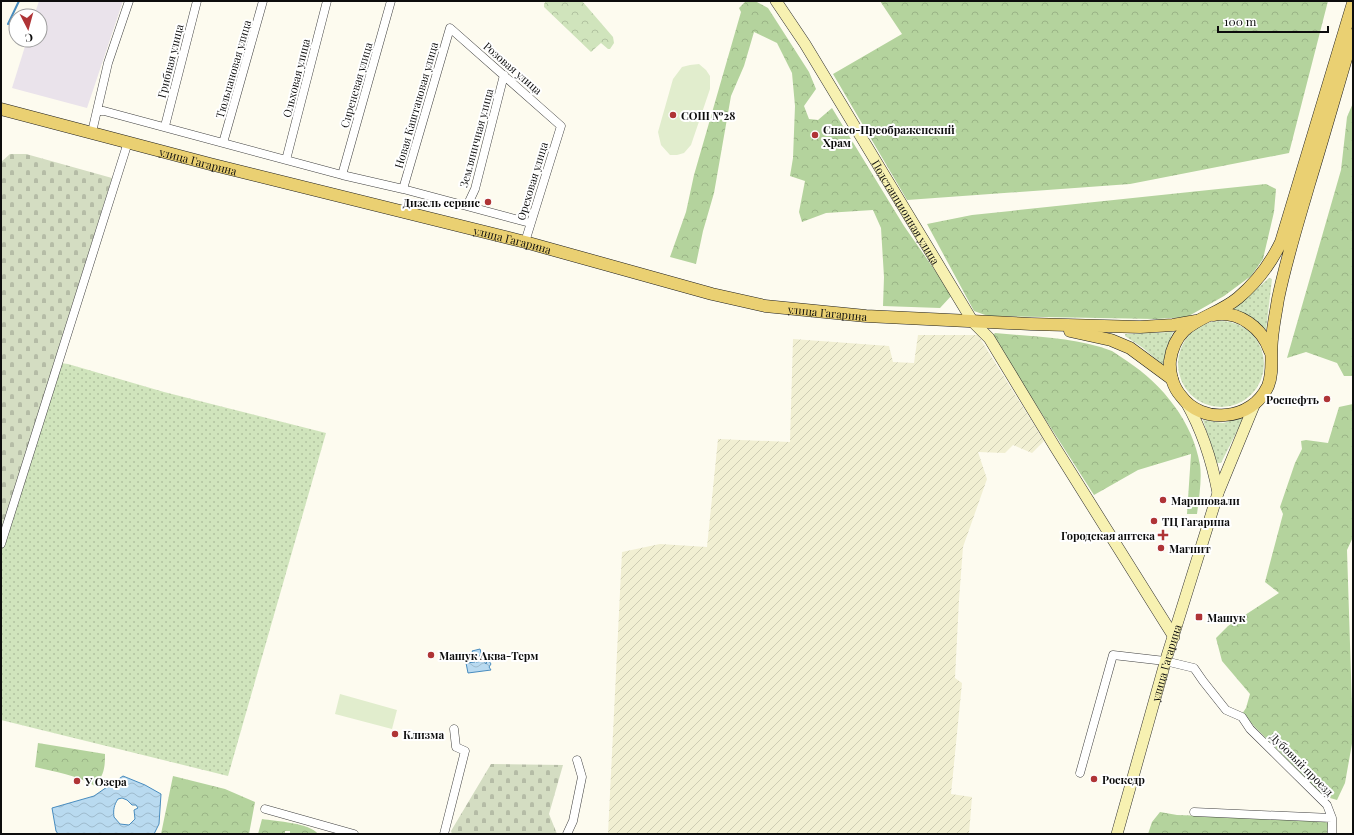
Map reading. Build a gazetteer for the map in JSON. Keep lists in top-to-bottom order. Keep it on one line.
{"streets":{"main road":["улица Гагарина"],"street":["Грибная улица","Розовая улица","Тюльпановая улица","Ольховая улица","Сиреневая улица","Новая Каштановая улица","Земляничная улица","Ореховая улица","Подстанционная улица","Дубовый проезд"]},"crossings":[["Розовая улица","Новая Каштановая улица"],["Розовая улица","Земляничная улица"],["Розовая улица","Ореховая улица"],["улица Гагарина","Ореховая улица"],["улица Гагарина","Подстанционная улица"],["улица Гагарина","Дубовый проезд"]],"places":{"other":["СОШ №28","Спасо-Преображенский Храм","Дизель сервис","Роснефть","Мариновали","ТЦ Гагарина","Магнит","Машук Аква-Терм","Клизма","Роскедр","У Озера"],"health":["Городская аптека"],"transit":["Машук"]},"scale_bar":"100 m","north":"bottom"}
